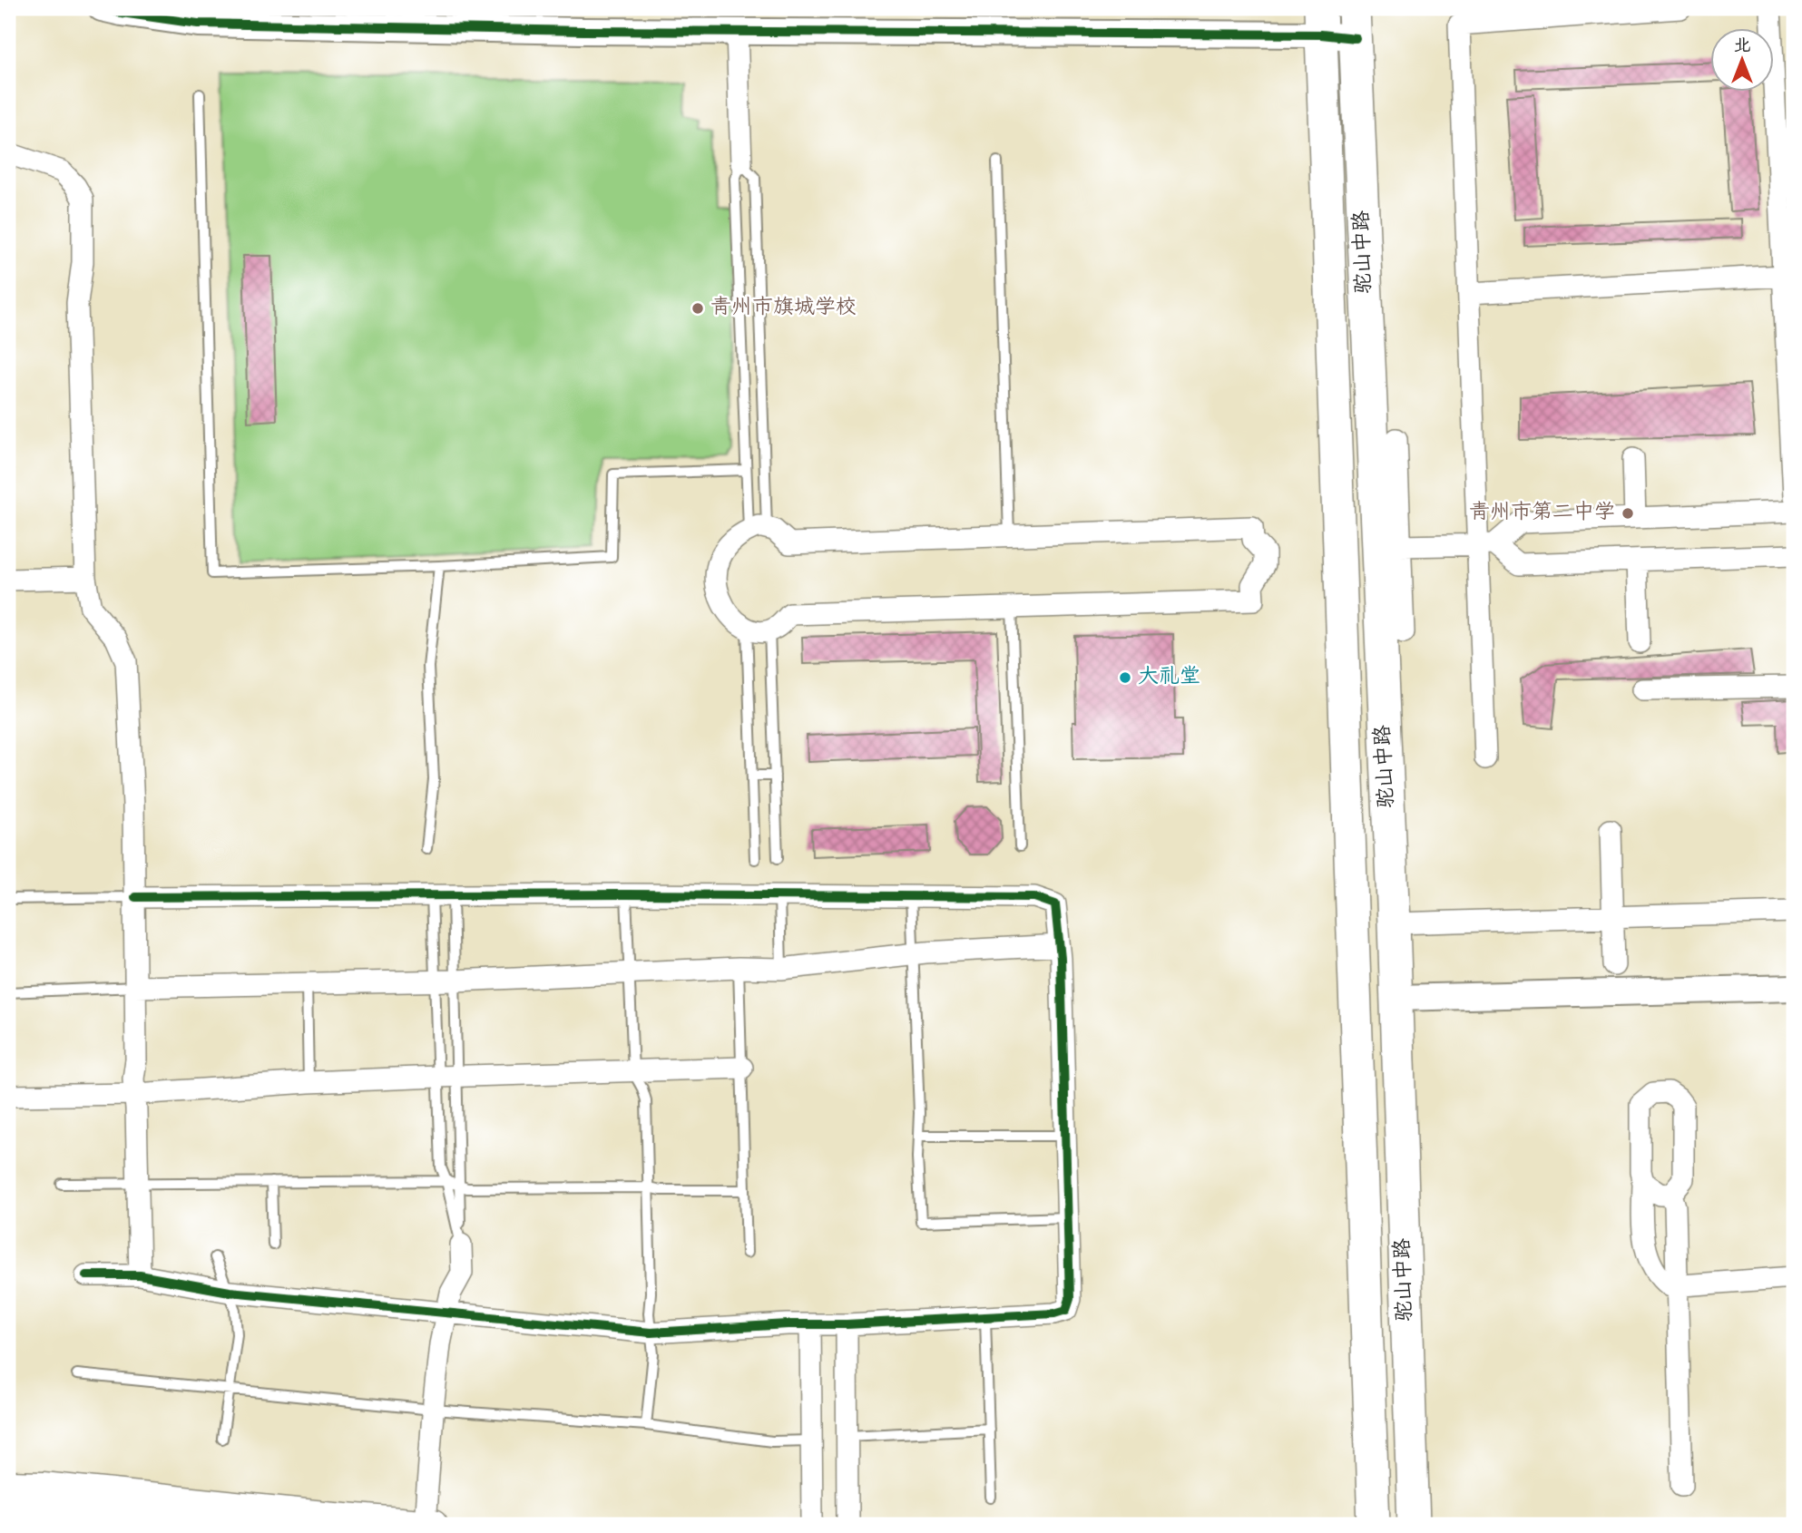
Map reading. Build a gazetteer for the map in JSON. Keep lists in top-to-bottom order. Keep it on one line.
{"streets":{"main road":["驼山中路"]},"places":["青州市旗城学校","青州市第二中学","大礼堂"],"north":"top"}
